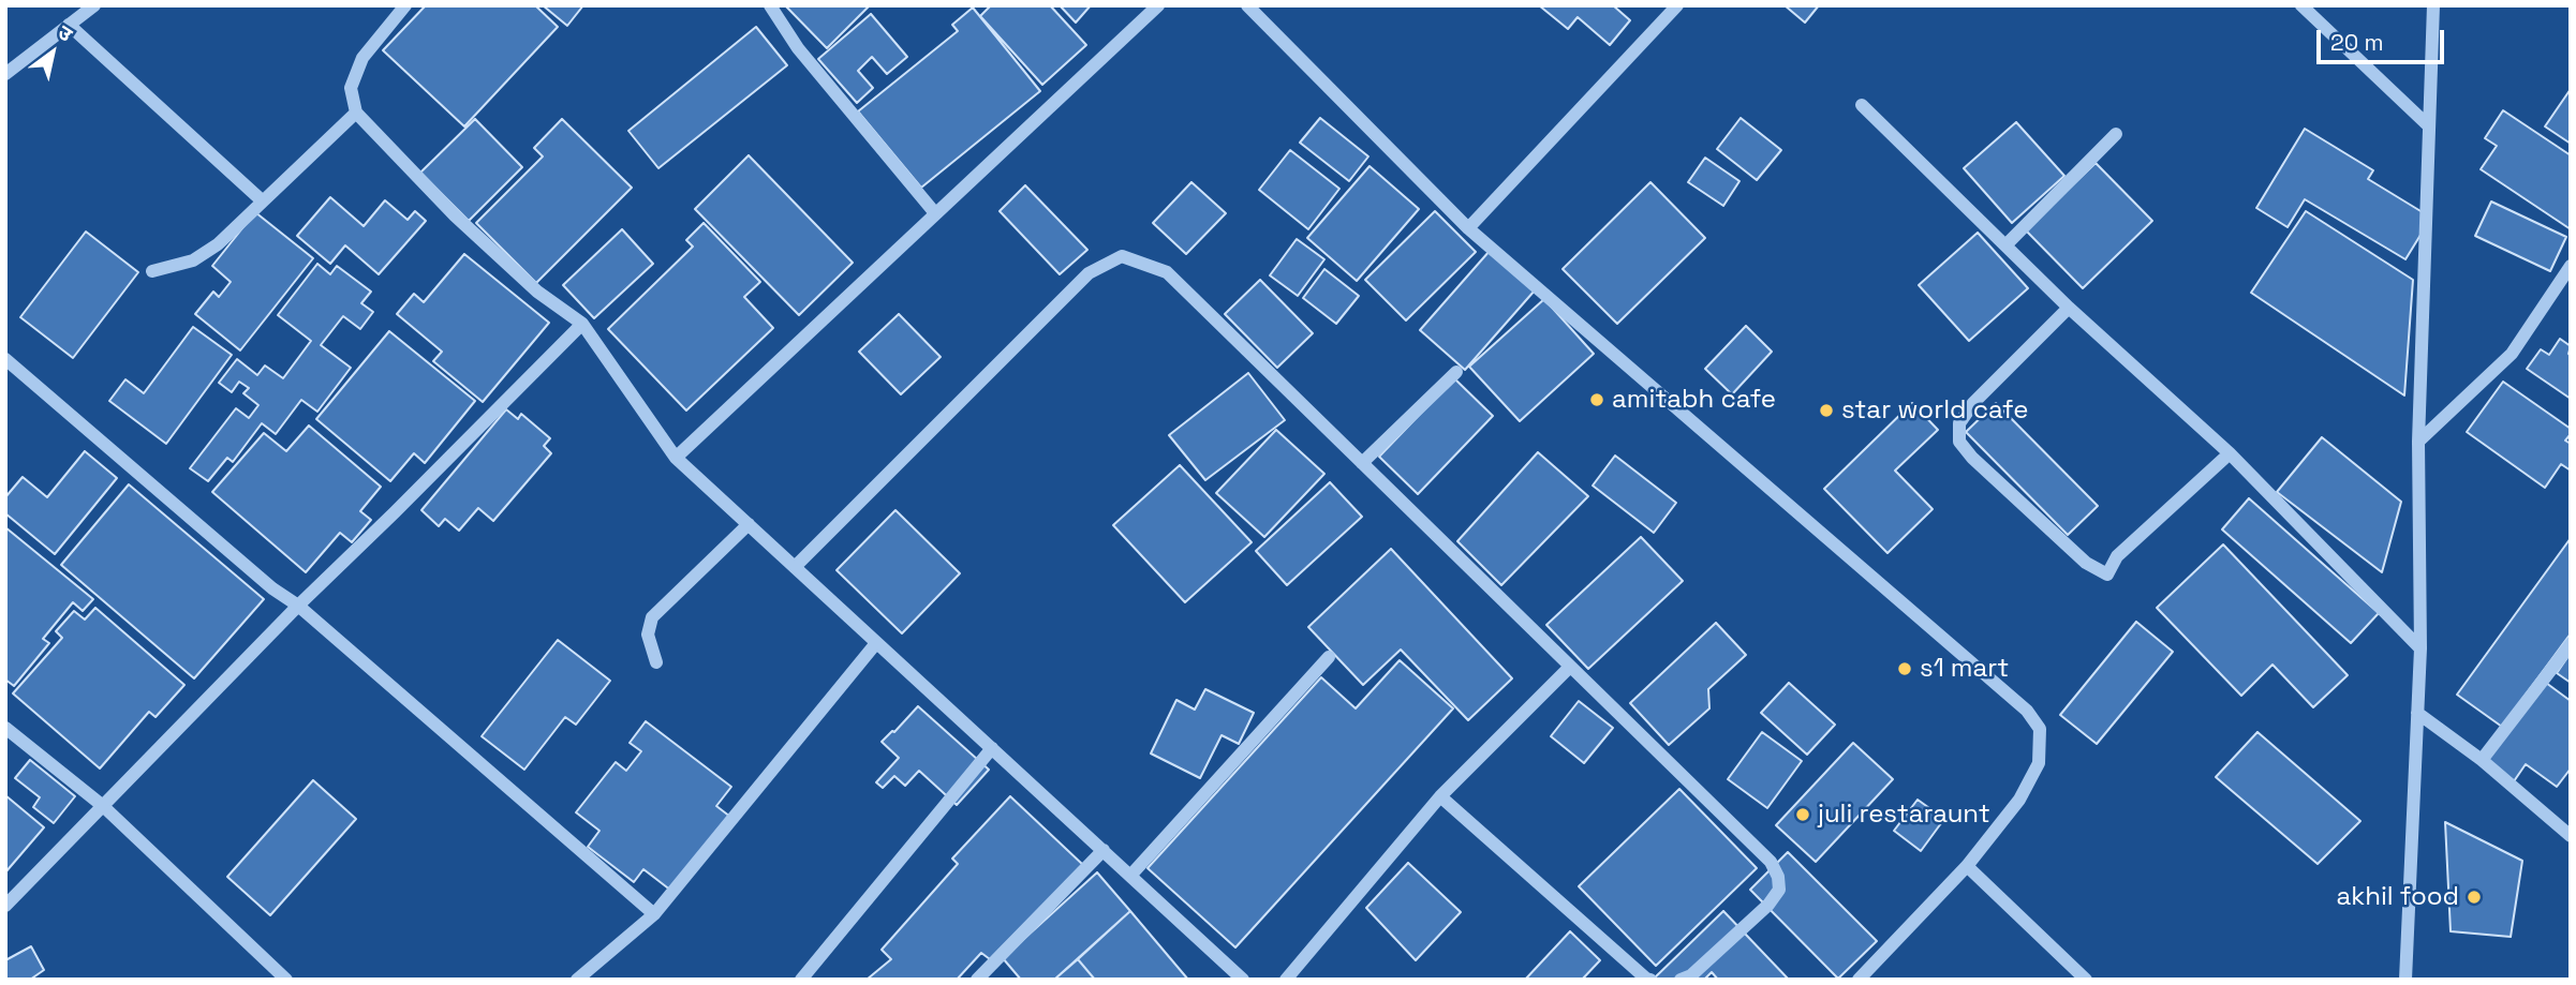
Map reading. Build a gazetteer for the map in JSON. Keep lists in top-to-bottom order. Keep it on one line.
{"places":["amitabh cafe","star world cafe","s1 mart","juli restaraunt","akhil food"],"scale_bar":"20 m","north":"top right"}
